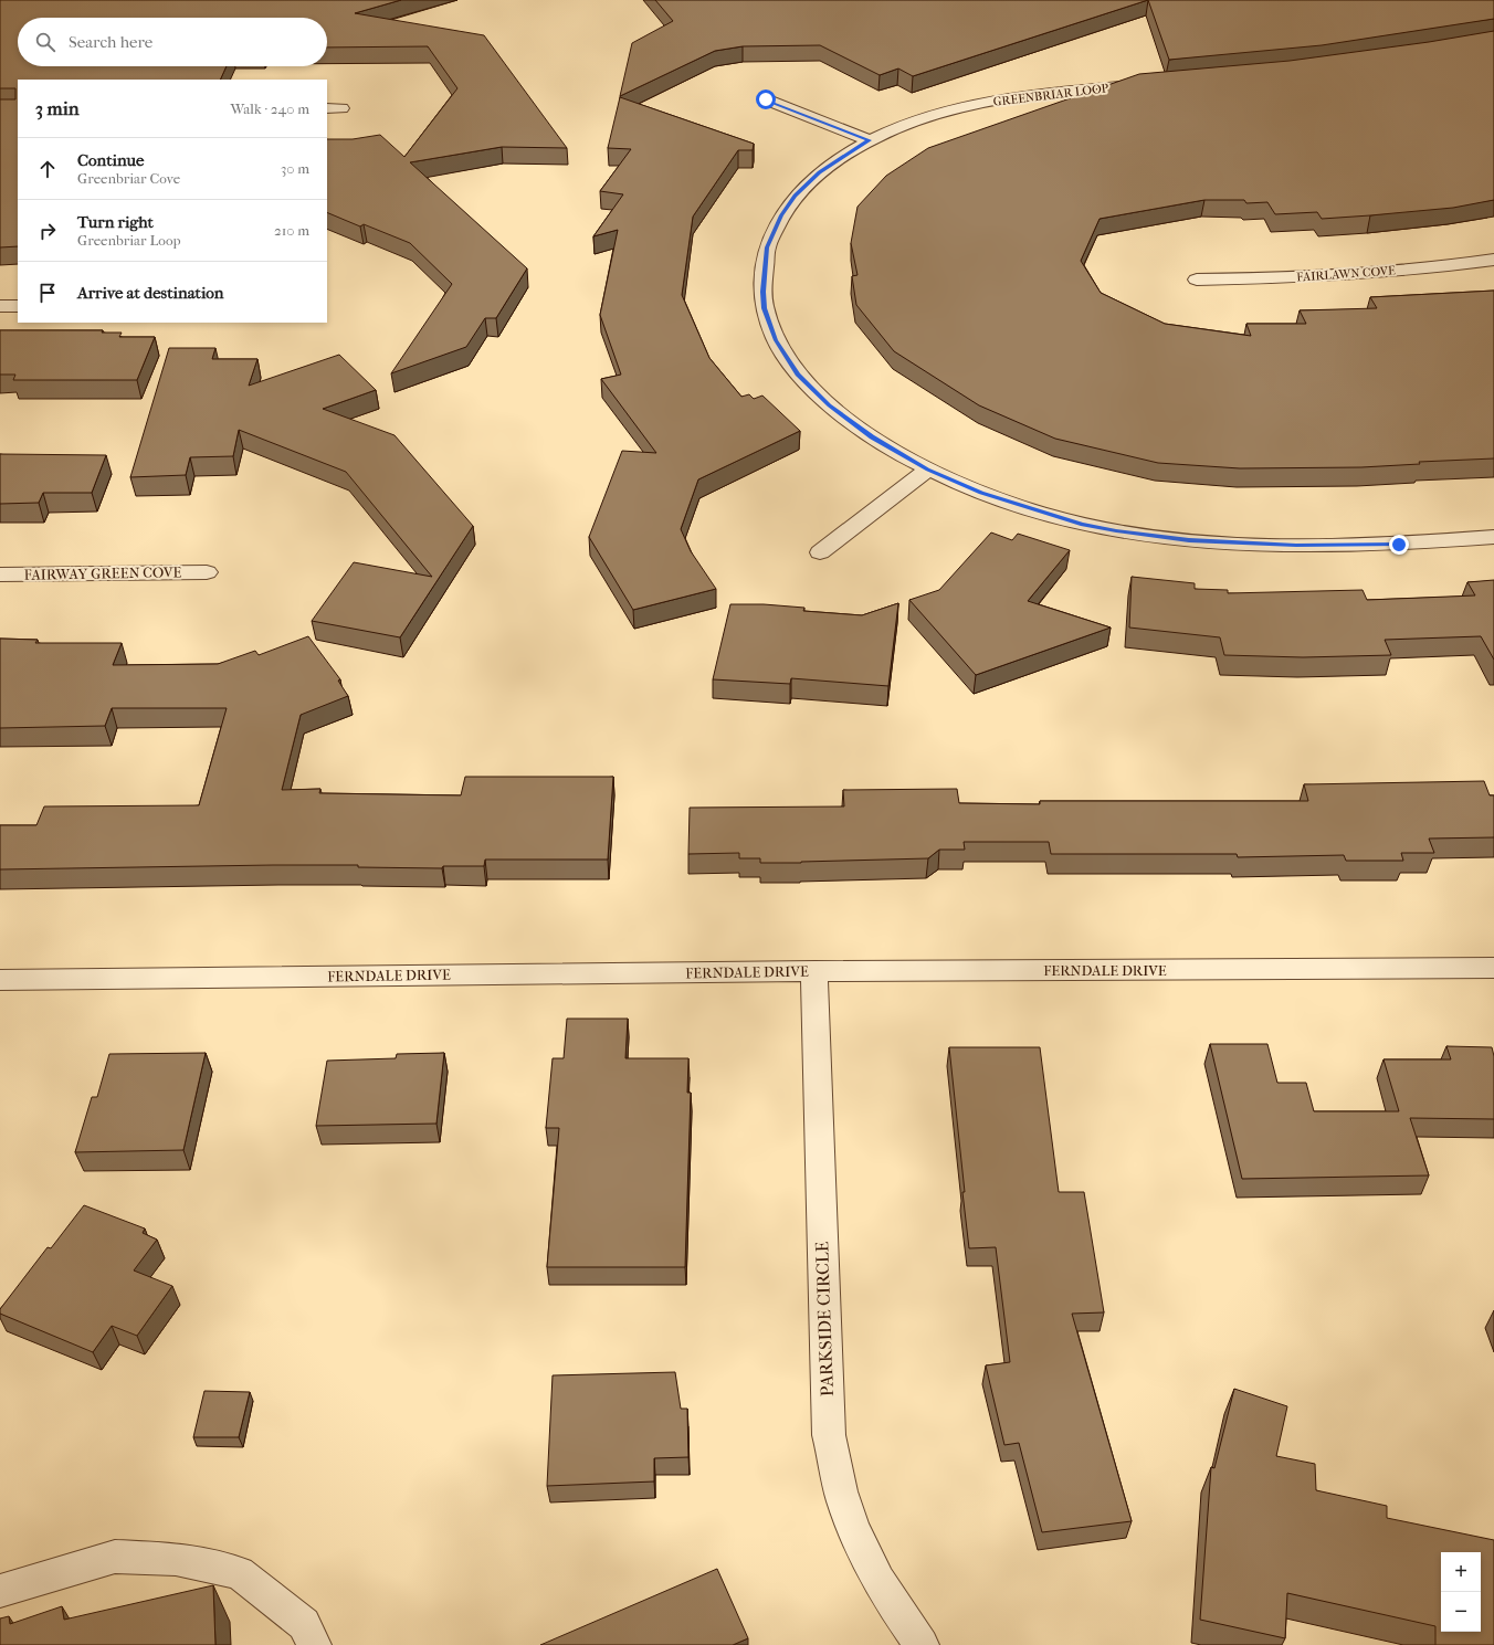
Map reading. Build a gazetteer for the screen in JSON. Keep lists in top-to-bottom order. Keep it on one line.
{"streets":{"street":["GREENBRIAR LOOP","FAIRLAWN COVE","FAIRWAY GREEN COVE","FERNDALE DRIVE","PARKSIDE CIRCLE"]},"crossings":[["FERNDALE DRIVE","PARKSIDE CIRCLE"]],"page":{"search":"Search here","heading":["3 min","Walk · 240 m"],"list":[["Continue","Greenbriar Cove","30 m"],["Turn right","Greenbriar Loop","210 m"],"Arrive at destination"],"map_buttons":["+","−"]}}
